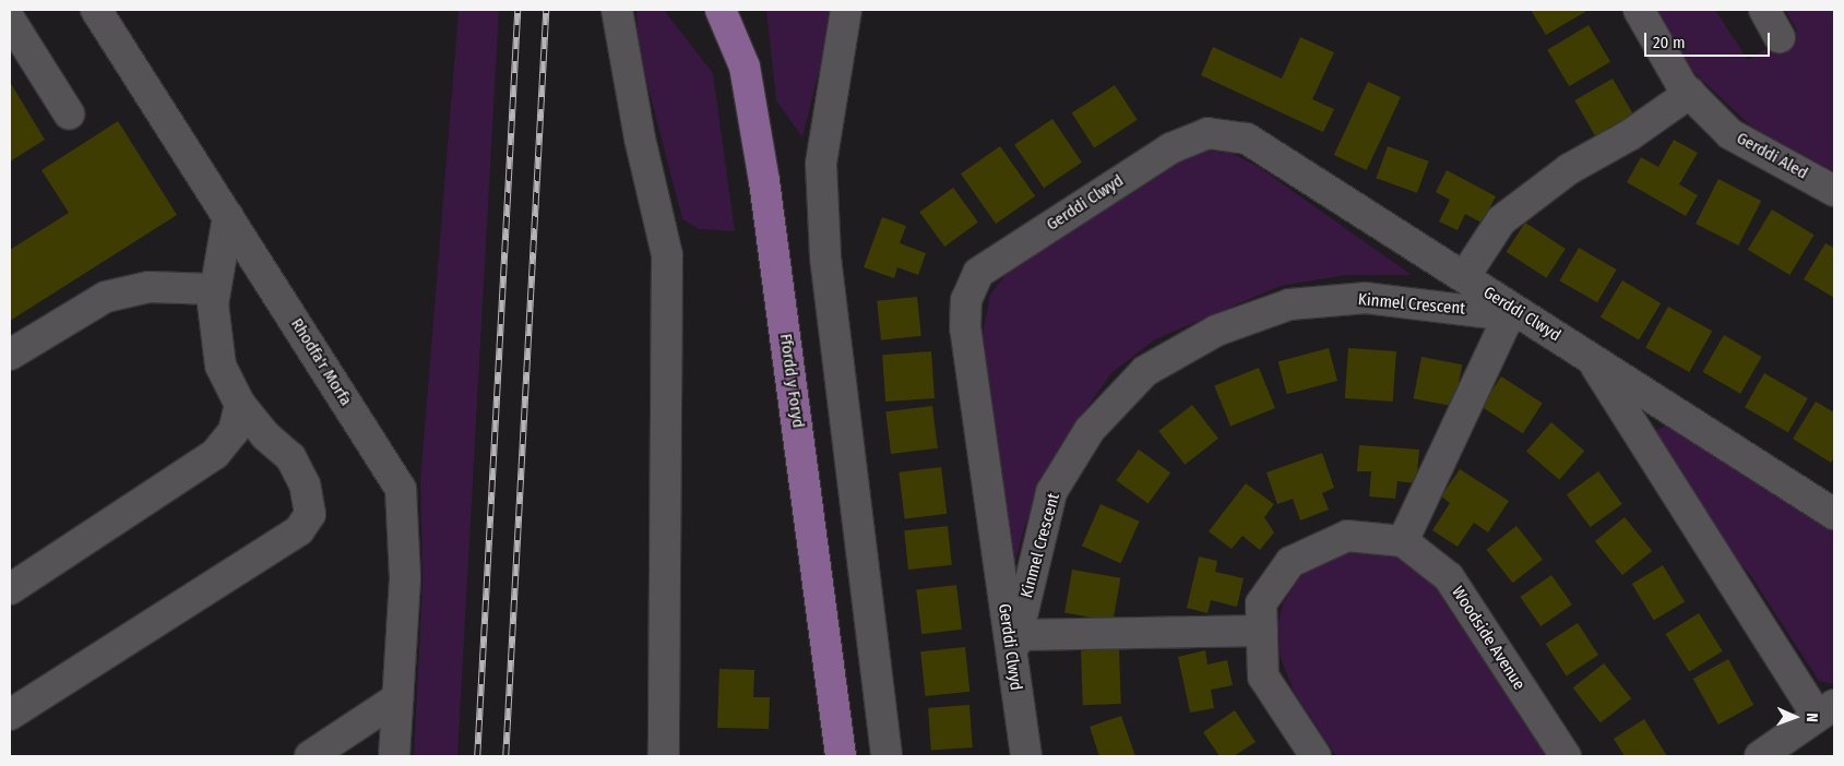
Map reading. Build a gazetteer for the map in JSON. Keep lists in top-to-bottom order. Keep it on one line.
{"streets":{"main road":["Ffordd y Foryd"],"street":["Gerddi Aled","Gerddi Clwyd","Kinmel Crescent","Rhodfa'r Morfa","Woodside Avenue"]},"crossings":[["Gerddi Clwyd","Kinmel Crescent"]],"scale_bar":"20 m","north":"right"}
